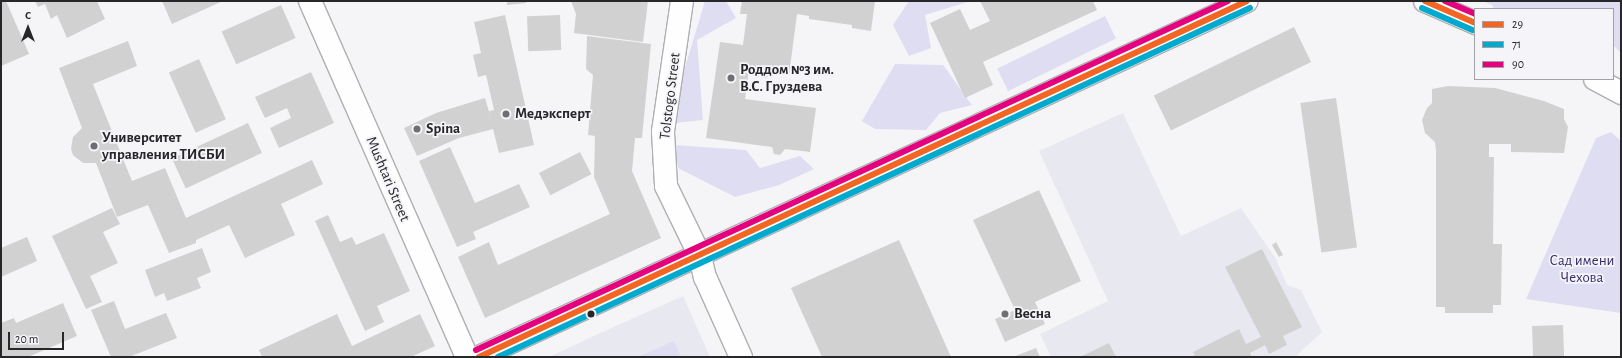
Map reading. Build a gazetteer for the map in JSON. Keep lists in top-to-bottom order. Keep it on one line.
{"streets":{"main road":["Tolstogo Street","Mushtari Street"]},"parks":["Сад имени Чехова"],"places":["Роддом №3 им. В.С. Груздева","Медэксперт","Spina","Университет управления ТИСБИ","Весна"],"lines":["transit line 29","transit line 90","transit line 71"],"legend":["29","71","90"],"scale_bar":"20 m","north":"top"}
